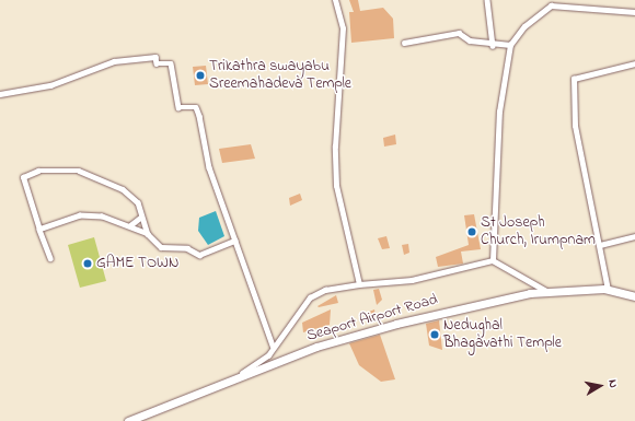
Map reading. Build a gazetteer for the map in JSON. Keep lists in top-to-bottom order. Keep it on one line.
{"streets":{"main road":["Seaport Airport Road"]},"places":["Trikathra swayabu Sreemahadeva Temple","St Joseph Church, Irumpnam","GAME TOWN","Nedughal Bhagavathi Temple"],"north":"right"}
